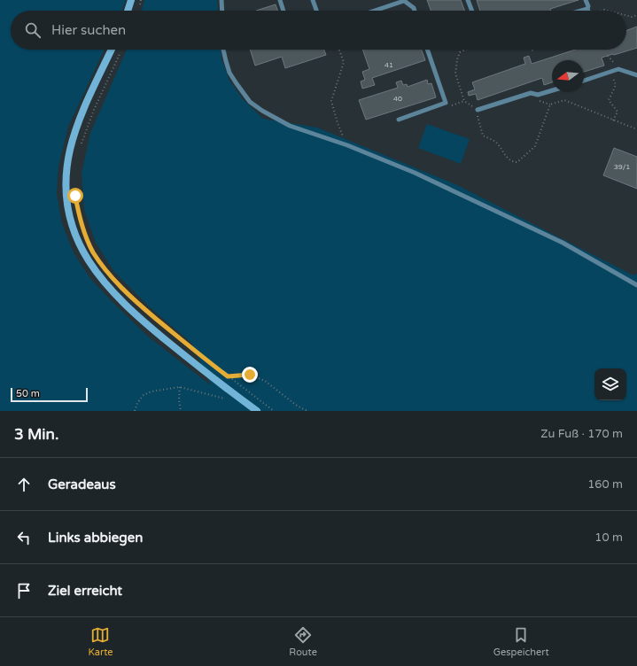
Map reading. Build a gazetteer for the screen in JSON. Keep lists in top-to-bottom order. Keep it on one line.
{"house_numbers":["41","40","39/1"],"scale_bar":"50 m","north":"left","page":{"search":"Hier suchen","scale":"50 m","heading":["3 Min.","Zu Fuß · 170 m"],"list":[["Geradeaus","160 m"],["Links abbiegen","10 m"],"Ziel erreicht"],"nav":["Karte","Route","Gespeichert"]}}
